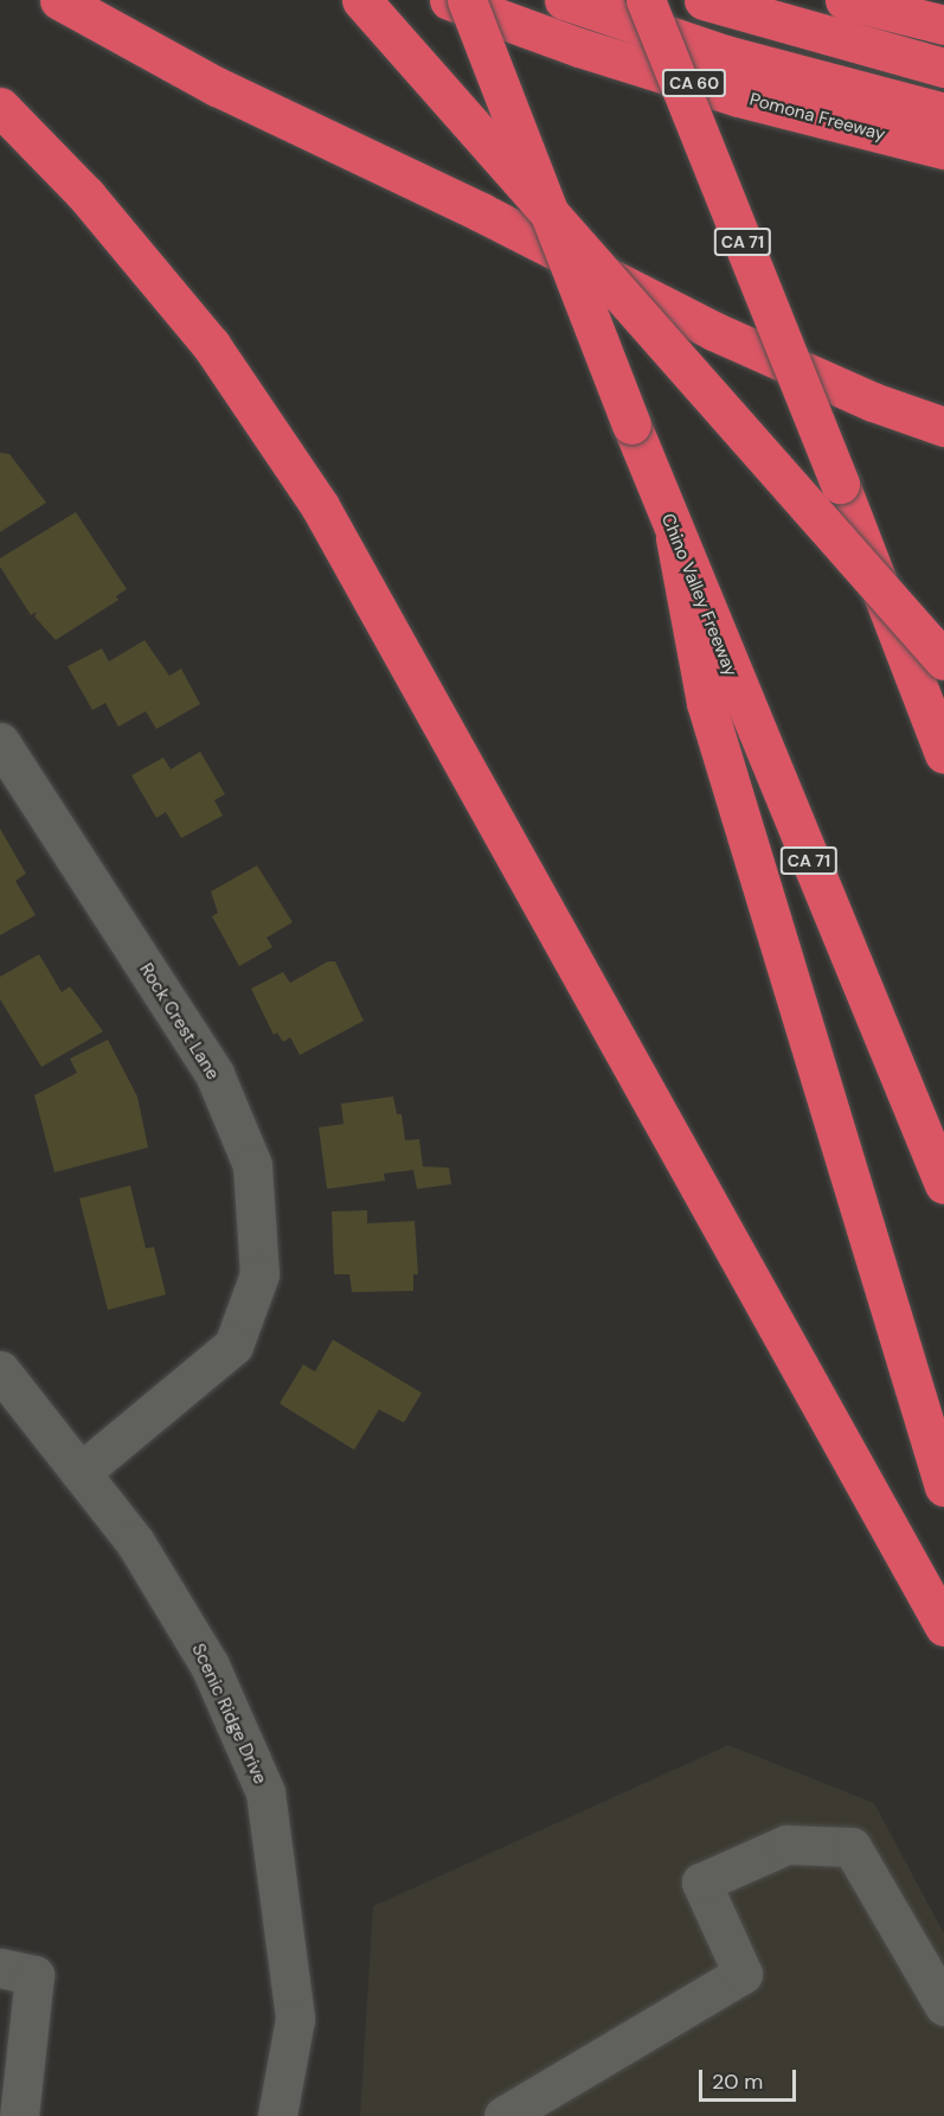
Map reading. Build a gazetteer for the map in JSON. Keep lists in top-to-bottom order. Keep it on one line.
{"streets":{"highway":["CA 60","Pomona Freeway","CA 71","Chino Valley Freeway"],"street":["Rock Crest Lane","Scenic Ridge Drive"]},"crossings":[["Rock Crest Lane","Scenic Ridge Drive"]],"scale_bar":"20 m"}
